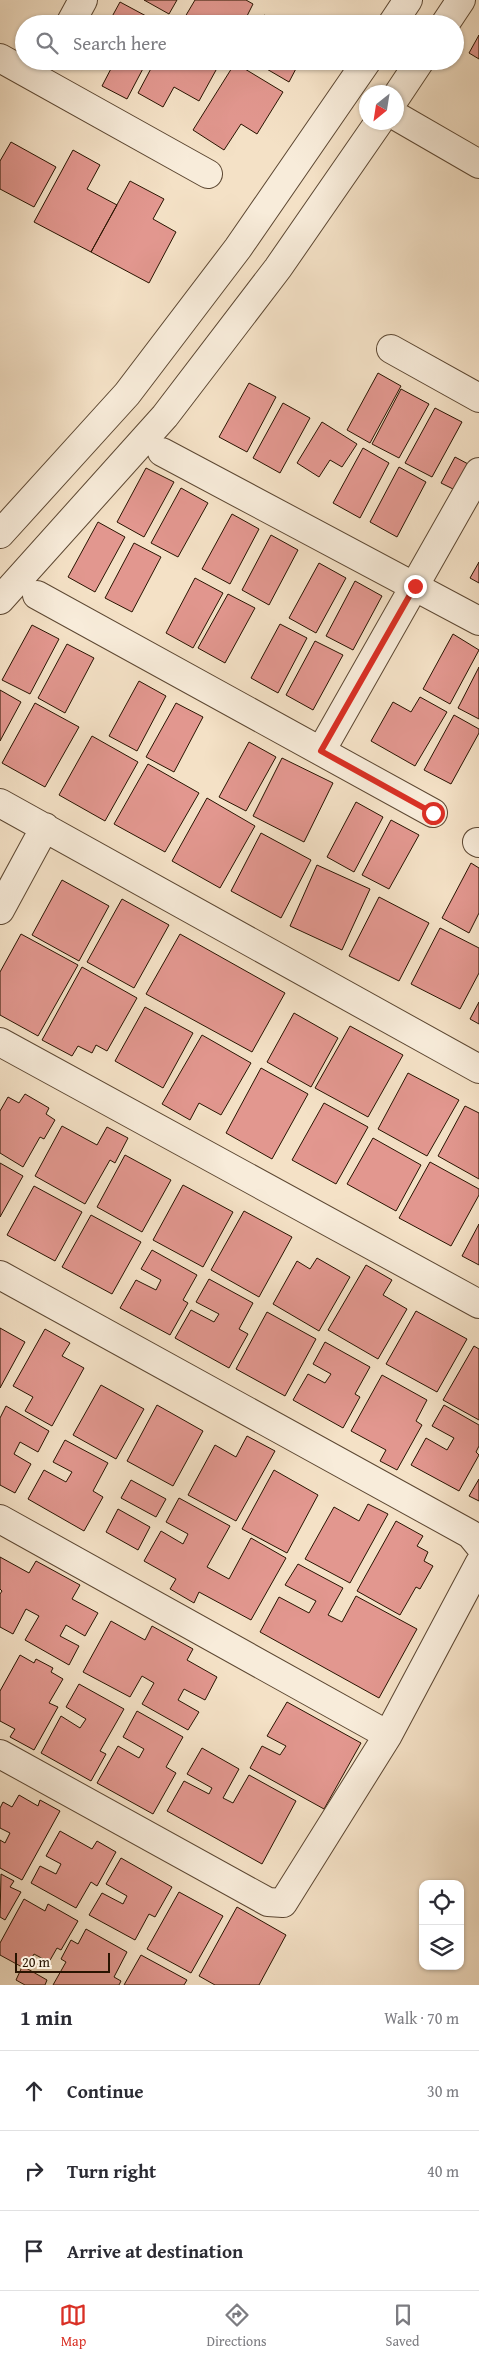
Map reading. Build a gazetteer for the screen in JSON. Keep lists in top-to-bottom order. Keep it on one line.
{"scale_bar":"20 m","north":"bottom left","page":{"search":"Search here","scale":"20 m","heading":["1 min","Walk · 70 m"],"list":[["Continue","30 m"],["Turn right","40 m"],"Arrive at destination"],"nav":["Map","Directions","Saved"]}}
